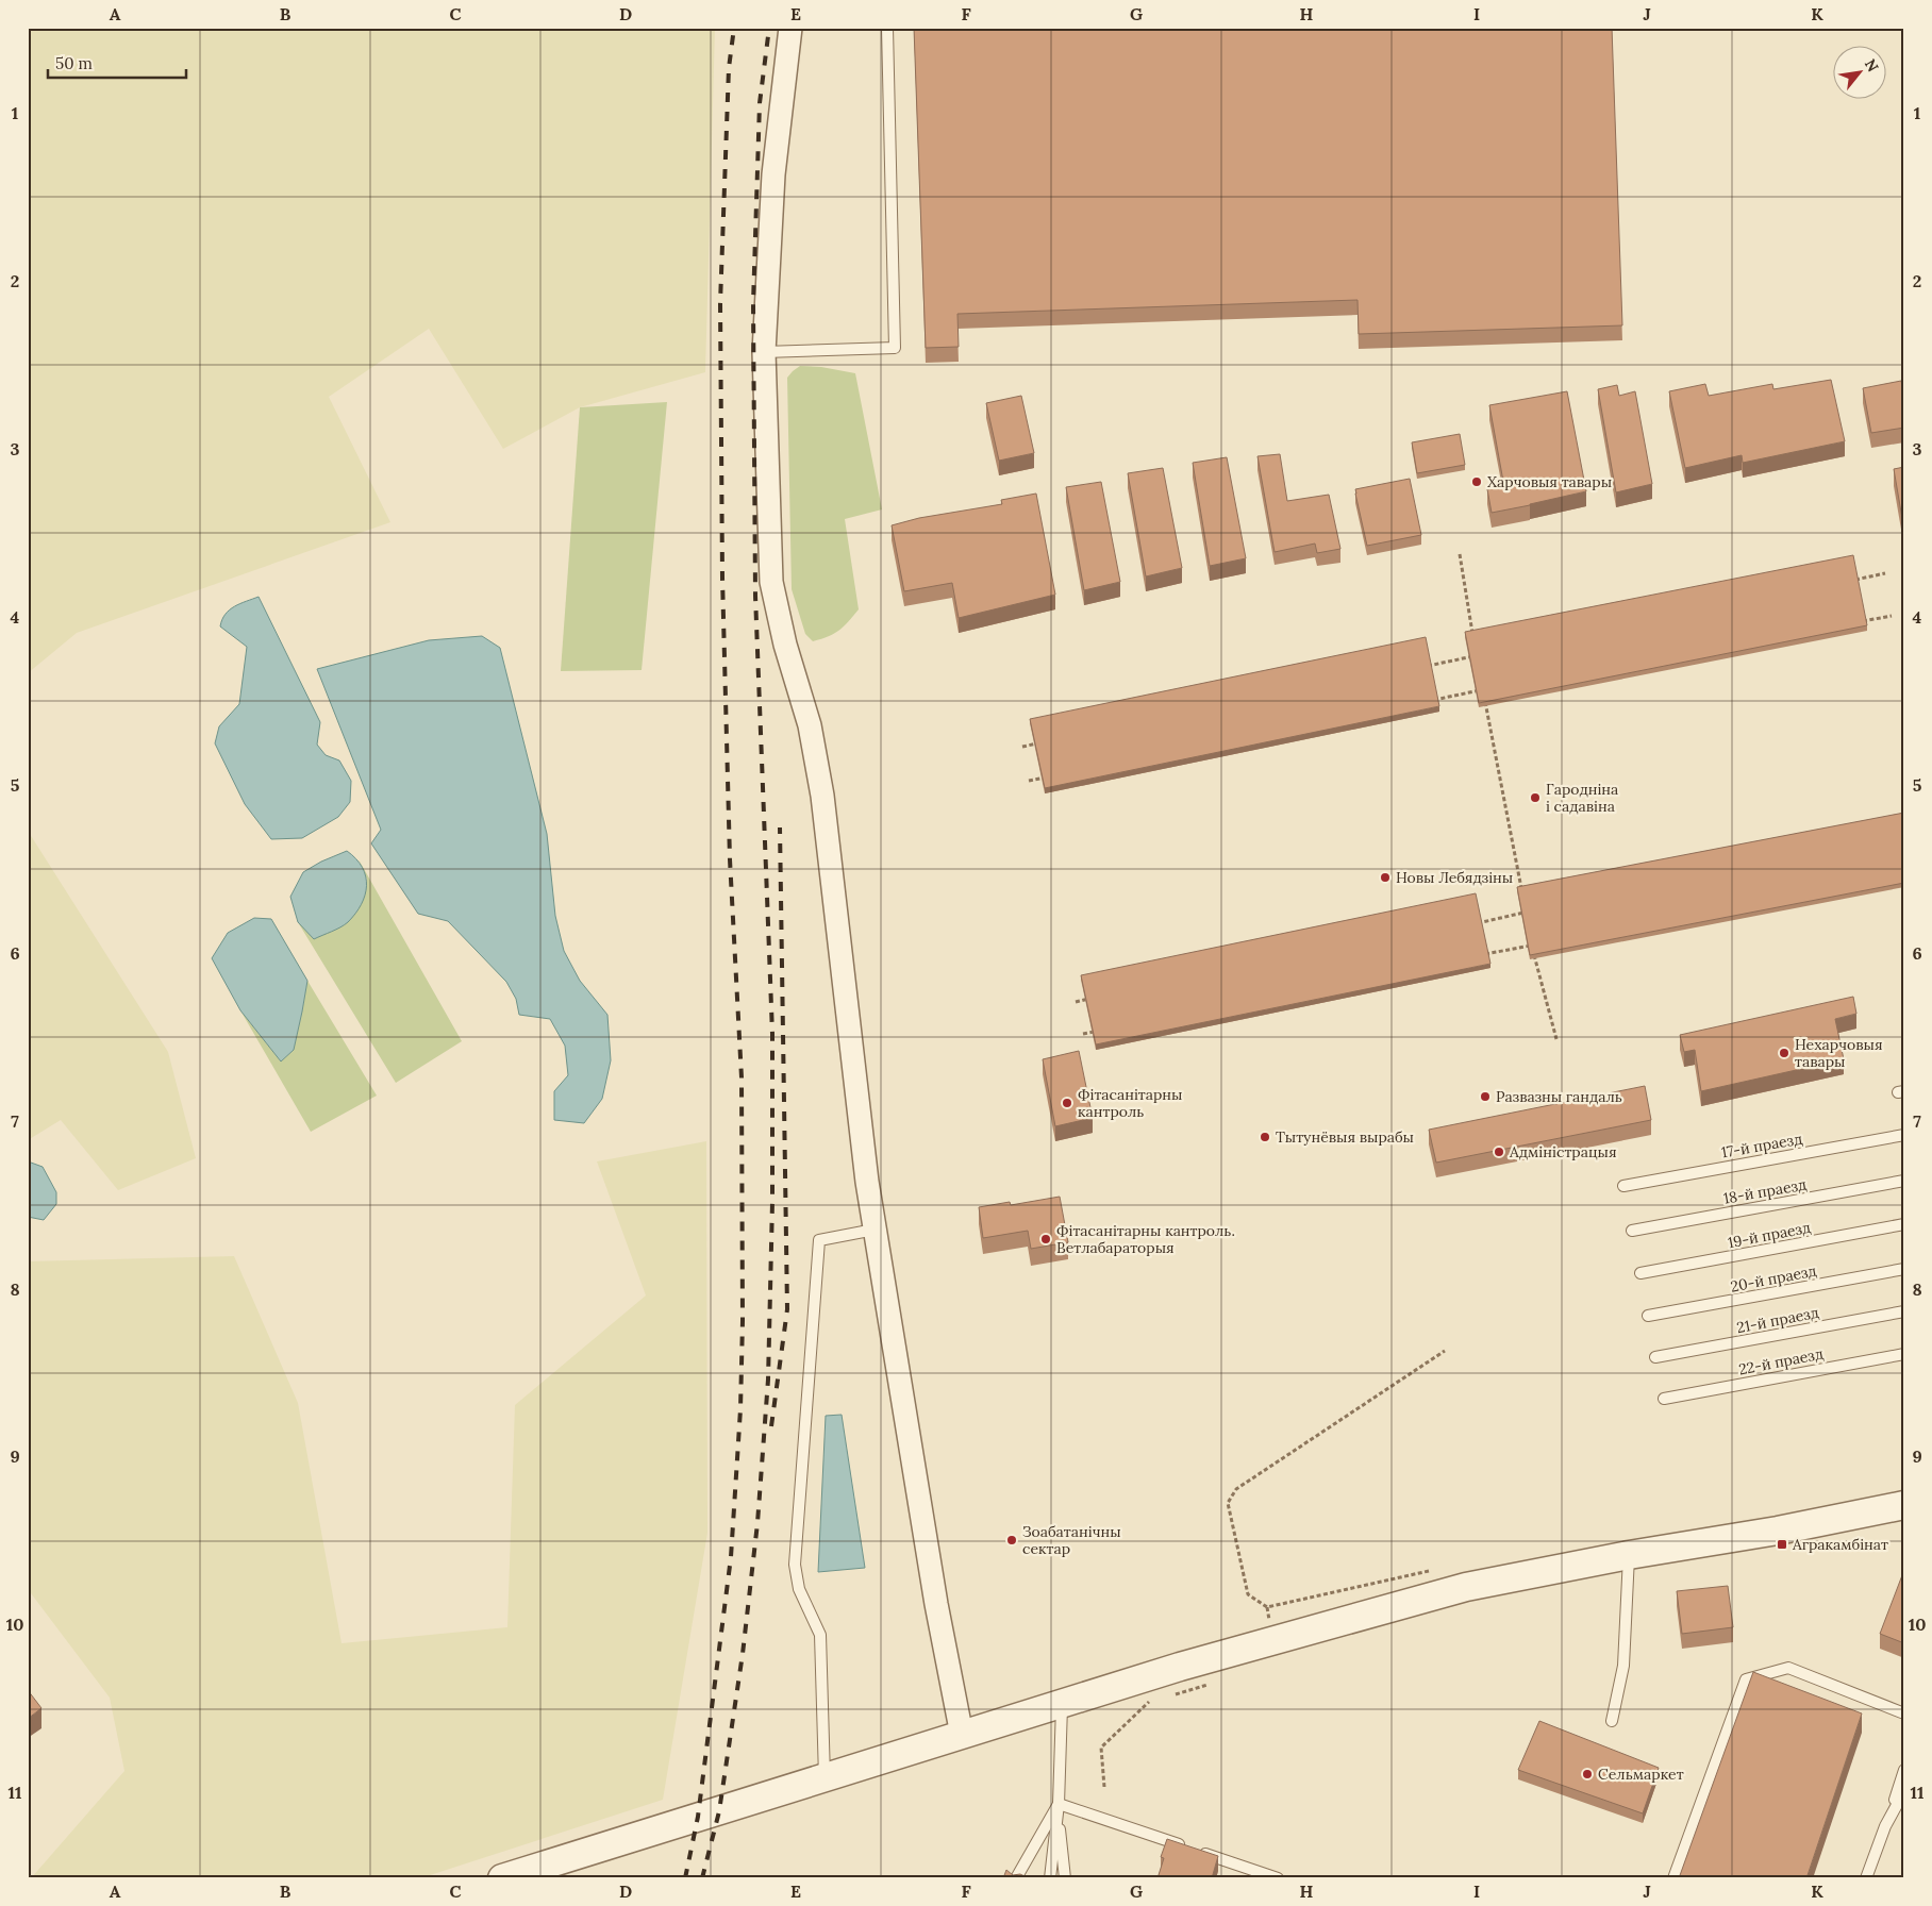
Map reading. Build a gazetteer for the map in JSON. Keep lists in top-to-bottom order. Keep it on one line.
{"streets":{"lane":["17-й праезд","18-й праезд","19-й праезд","20-й праезд","21-й праезд","22-й праезд"]},"places":{"other":["Харчовыя тавары","Гародніна і садавіна","Новы Лебядзіны","Нехарчовыя тавары","Развазны гандаль","Фітасанітарны кантроль","Тытунёвыя вырабы","Адміністрацыя","Фітасанітарны кантроль. Ветлабараторыя","Зоабатанічны сектар","Сельмаркет"],"transit":["Агракамбінат"]},"scale_bar":"50 m","north":"top right","grid":{"columns":["A","B","C","D","E","F","G","H","I","J","K"],"rows":["1","2","3","4","5","6","7","8","9","10","11"]}}
